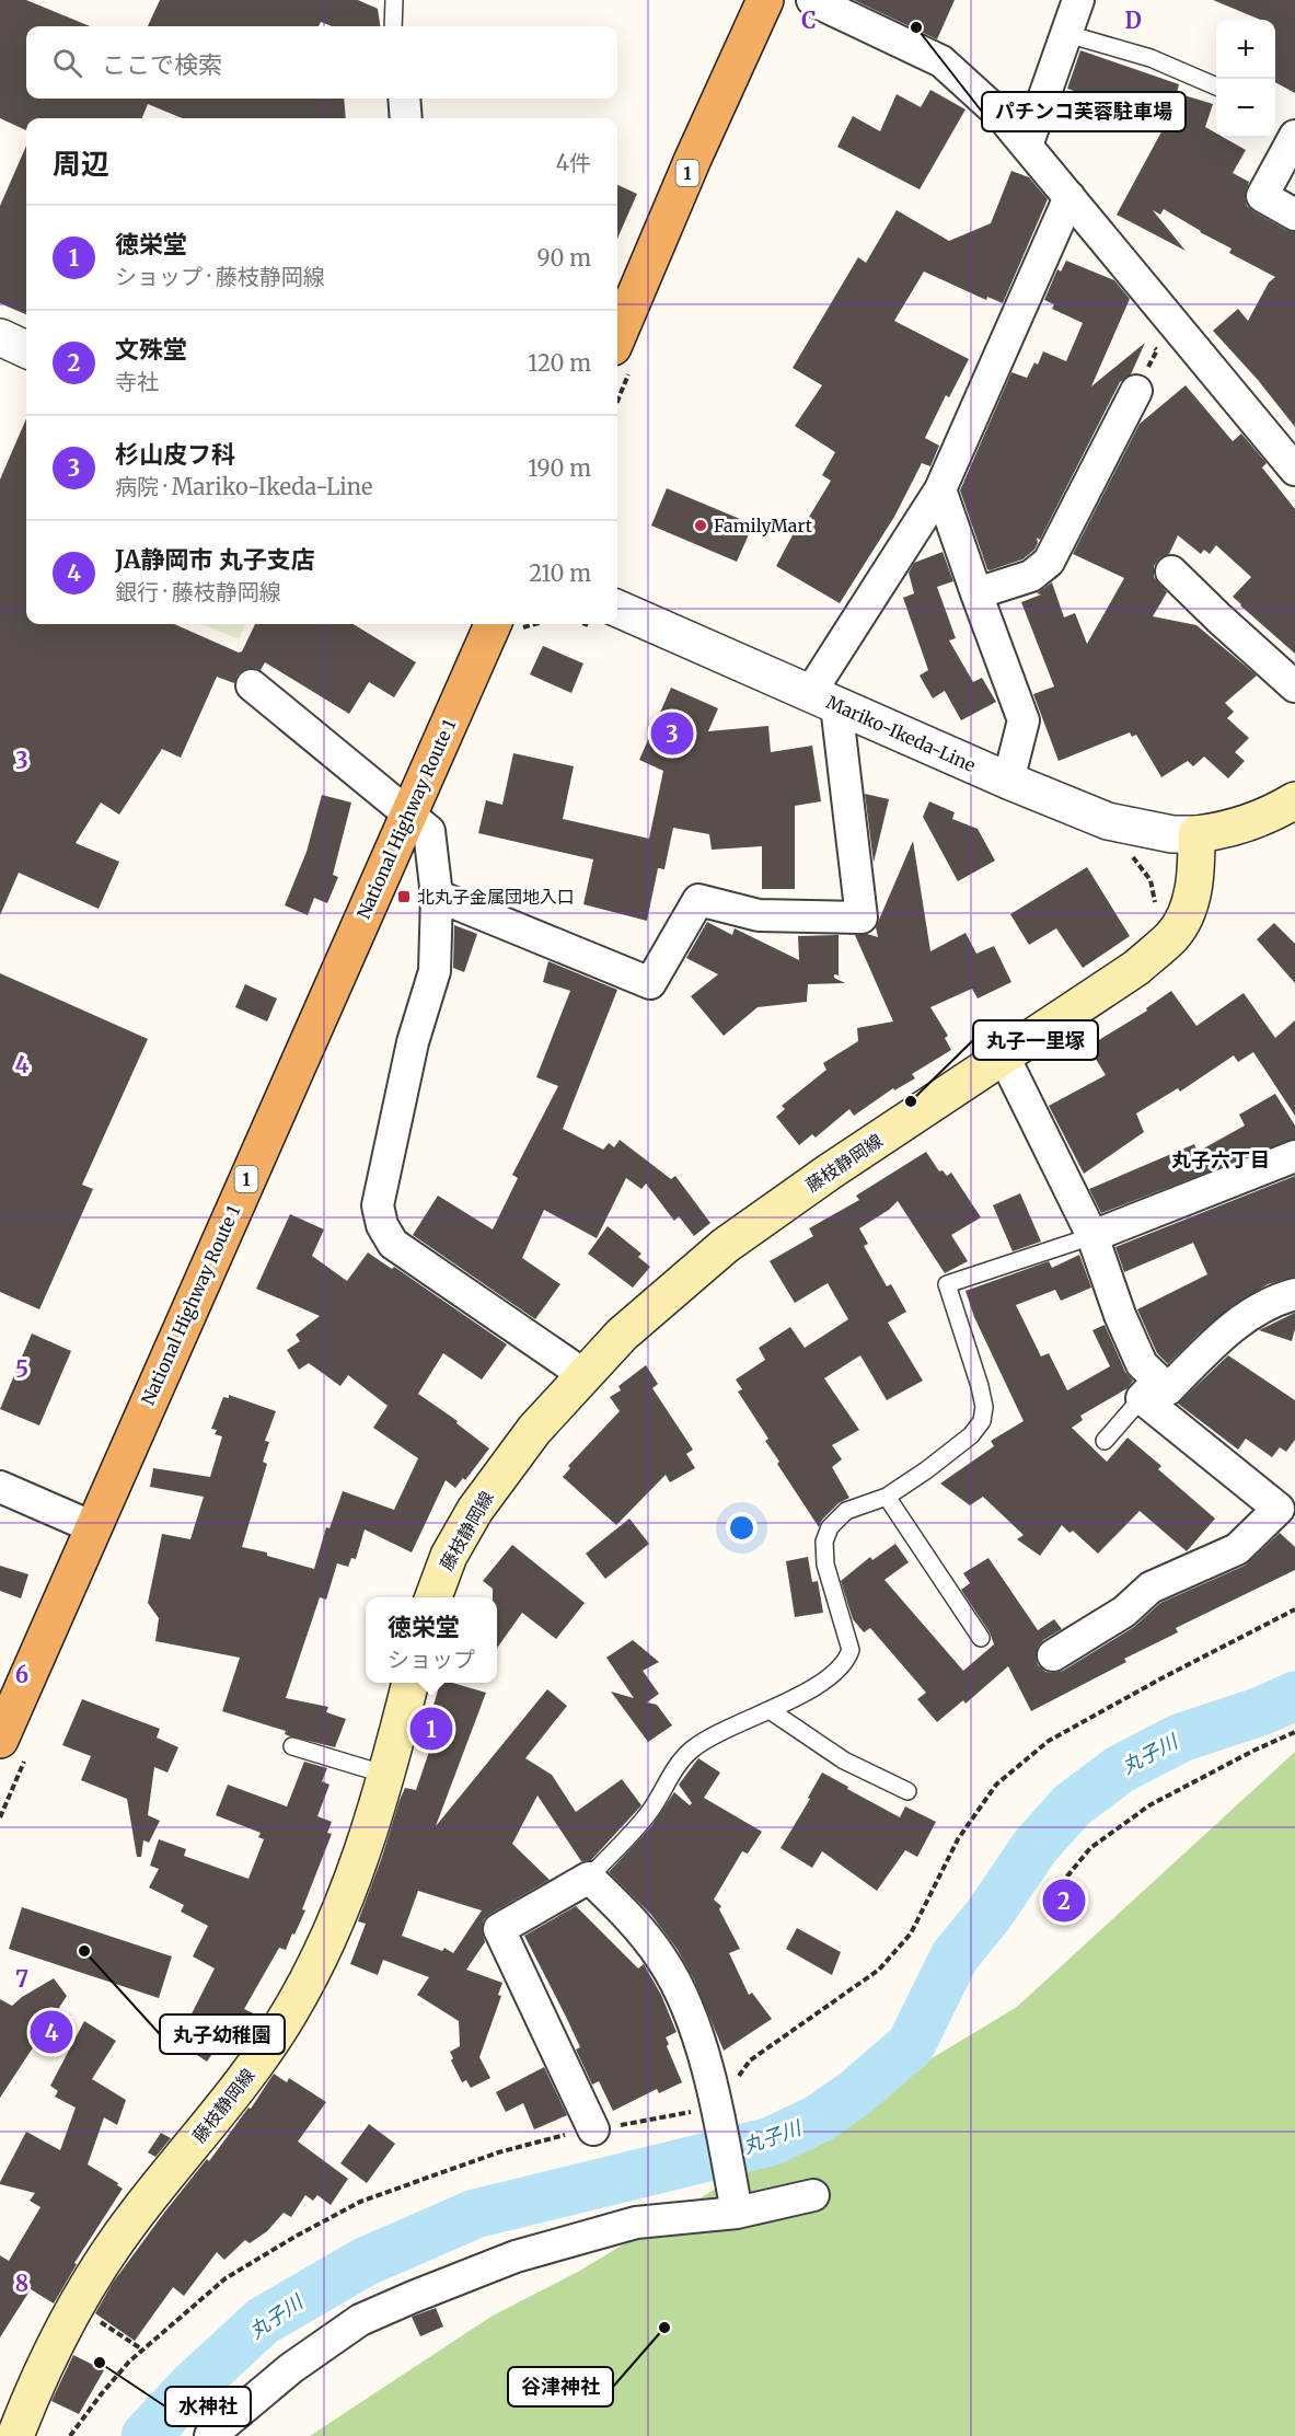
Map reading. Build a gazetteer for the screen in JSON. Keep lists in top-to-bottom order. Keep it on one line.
{"streets":{"highway":["1","National Highway Route 1"],"main road":["藤枝静岡線"],"street":["Mariko-Ikeda-Line"]},"crossings":[["Mariko-Ikeda-Line","藤枝静岡線"]],"districts":["丸子六丁目"],"water":["丸子川"],"places":{"other":["パチンコ芙蓉駐車場","FamilyMart","丸子一里塚","丸子幼稚園","谷津神社","水神社"],"transit":["北丸子金属団地入口"]},"page":{"map_buttons":["+","−"],"search":"ここで検索","heading":["周辺","4件"],"list":[{"mark":"1","name":"徳栄堂","note":"ショップ · 藤枝静岡線","value":"90 m"},{"mark":"2","name":"文殊堂","note":"寺社","value":"120 m"},{"mark":"3","name":"杉山皮フ科","note":"病院 · Mariko-Ikeda-Line","value":"190 m"},{"mark":"4","name":"JA静岡市 丸子支店","note":"銀行 · 藤枝静岡線","value":"210 m"}],"pins":["3","1","2","4"],"popup":["徳栄堂","ショップ"]},"grid":{"columns":["C","D"],"rows":["3","4","5","6","7","8"]}}
